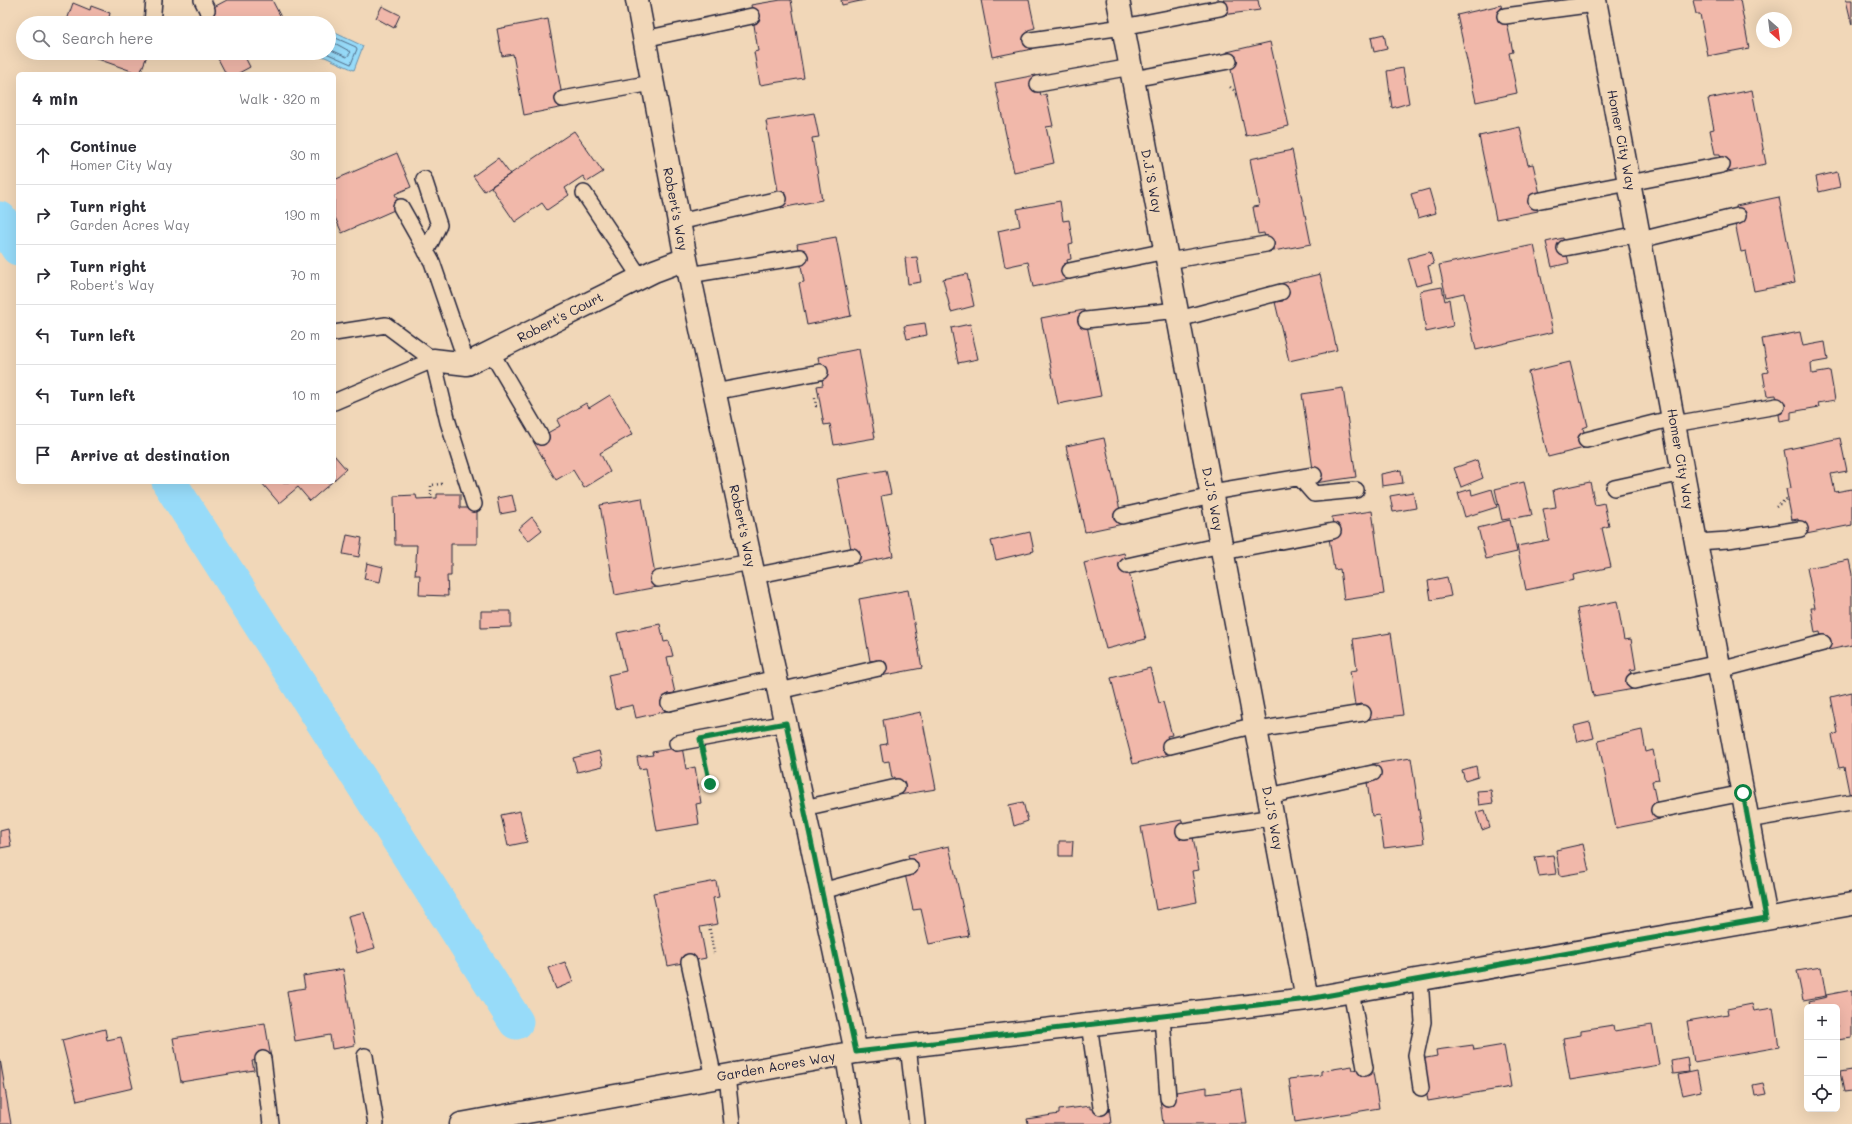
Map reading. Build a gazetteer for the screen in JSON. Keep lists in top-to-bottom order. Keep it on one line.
{"streets":{"street":["Homer City Way","D.J.'S Way","Robert's Way","Robert's Court","Garden Acres Way"]},"crossings":[["Homer City Way","Garden Acres Way"],["D.J.'S Way","Garden Acres Way"],["Robert's Way","Robert's Court"],["Robert's Way","Garden Acres Way"]],"north":"bottom right","page":{"search":"Search here","heading":["4 min","Walk · 320 m"],"list":[["Continue","Homer City Way","30 m"],["Turn right","Garden Acres Way","190 m"],["Turn right","Robert's Way","70 m"],["Turn left","20 m"],["Turn left","10 m"],"Arrive at destination"],"map_buttons":["+","−"]}}
